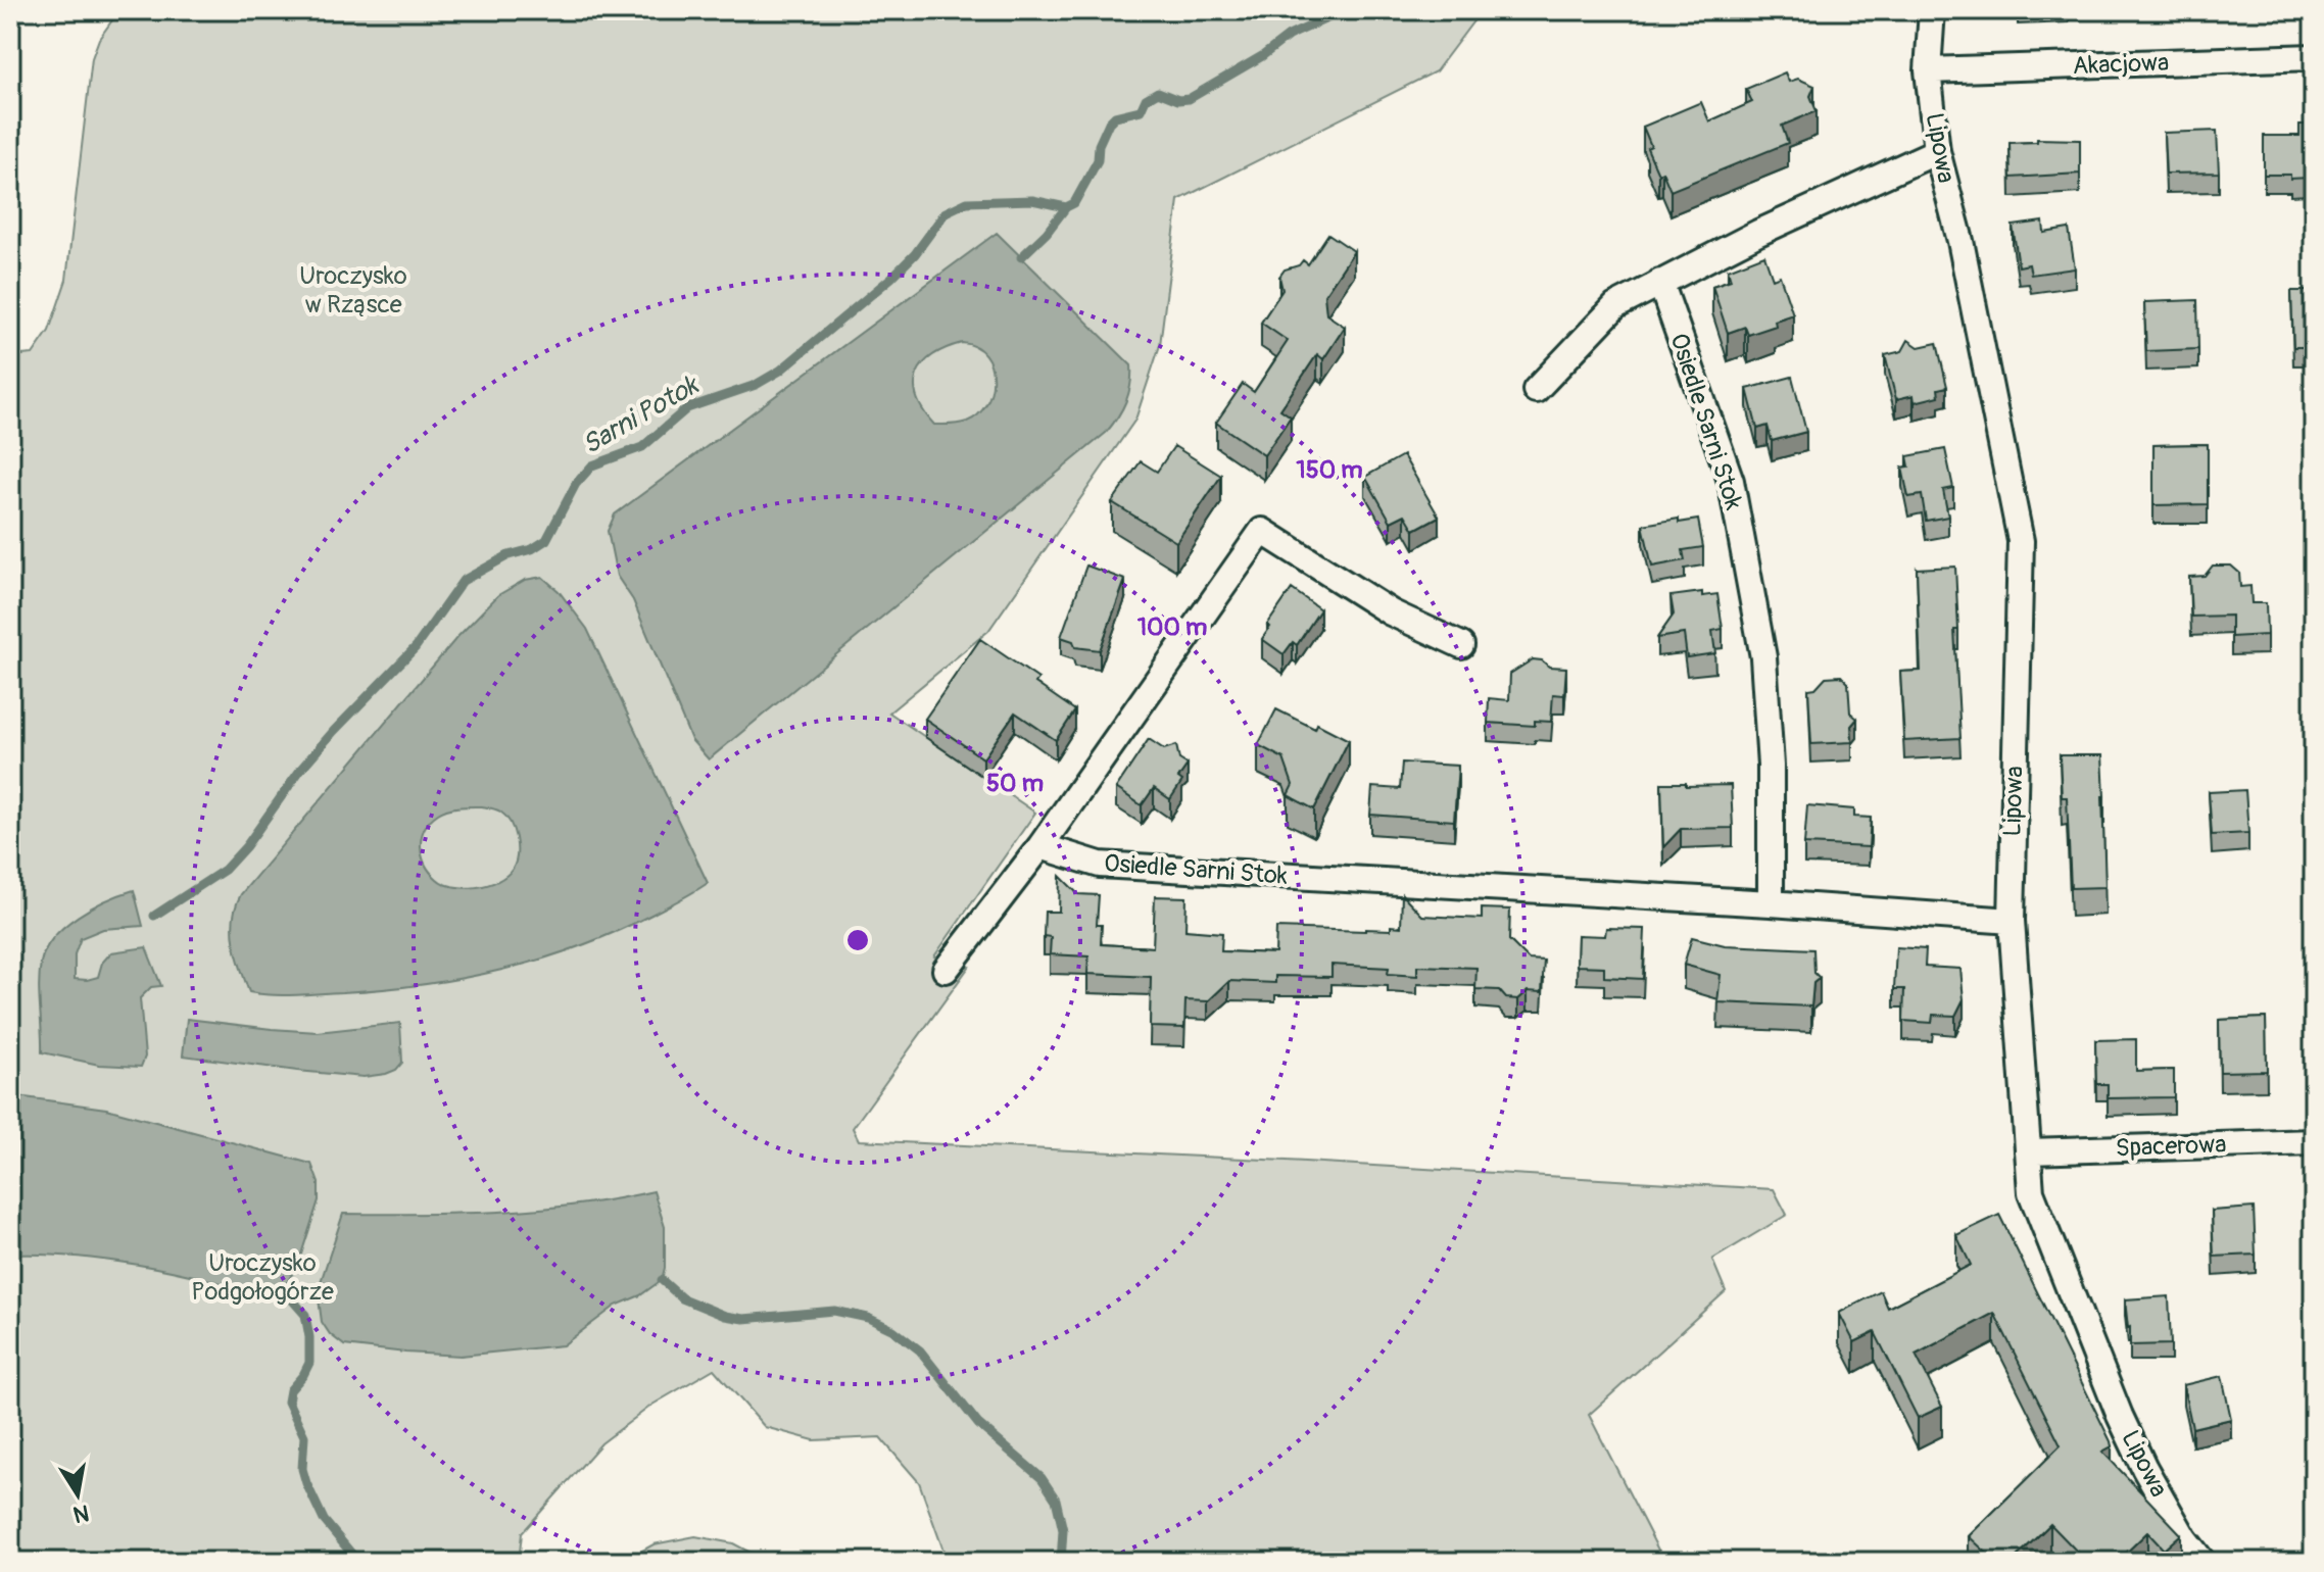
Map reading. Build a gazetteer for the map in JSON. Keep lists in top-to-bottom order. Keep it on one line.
{"streets":{"street":["Akacjowa","Lipowa","Osiedle Sarni Stok","Spacerowa"]},"crossings":[["Akacjowa","Lipowa"],["Lipowa","Osiedle Sarni Stok"],["Lipowa","Spacerowa"]],"water":["Sarni Potok"],"parks":["Uroczysko w Rząsce","Uroczysko Podgołogórze"],"north":"bottom","rings":["150 m","100 m","50 m"]}
